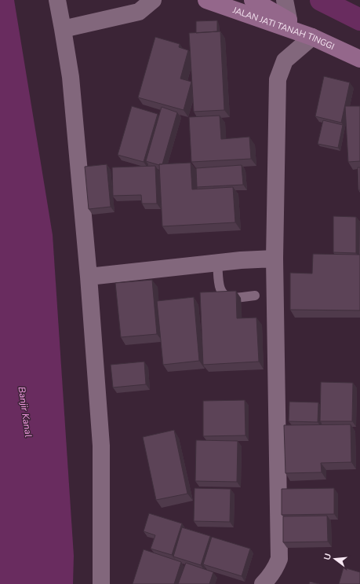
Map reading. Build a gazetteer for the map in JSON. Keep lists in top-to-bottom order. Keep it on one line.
{"streets":{"main road":["JALAN JATI TANAH TINGGI"]},"water":["Banjir Kanal"],"north":"left"}
